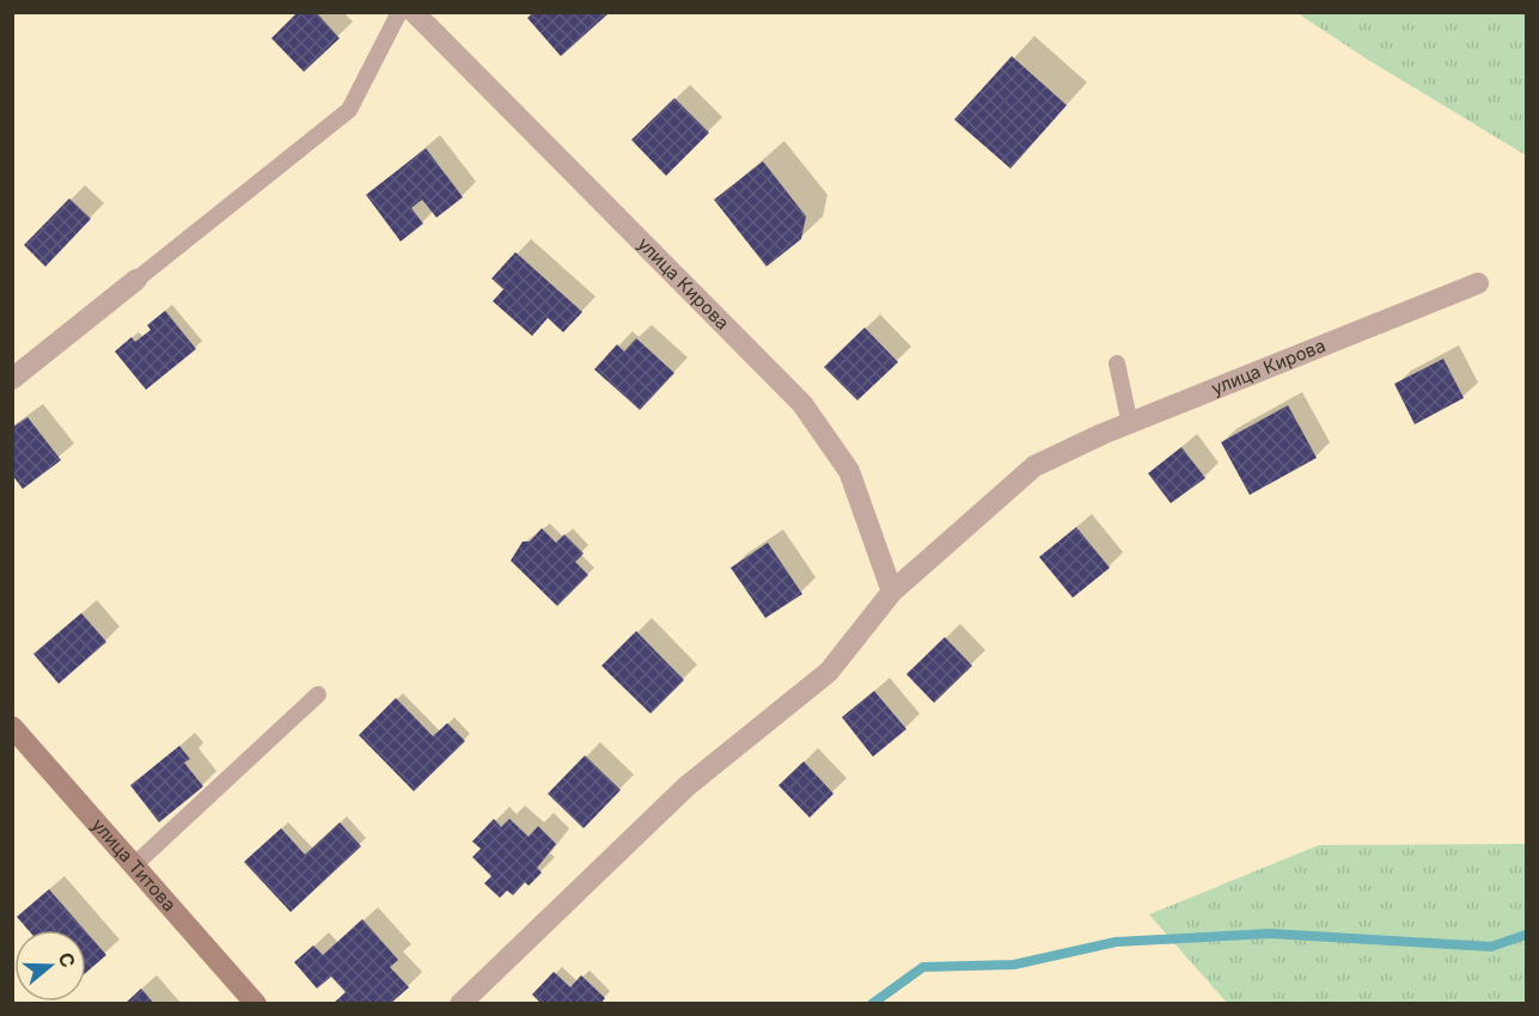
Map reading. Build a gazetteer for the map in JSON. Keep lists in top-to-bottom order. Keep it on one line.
{"streets":{"street":["улица Кирова","улица Титова"]},"north":"right"}
